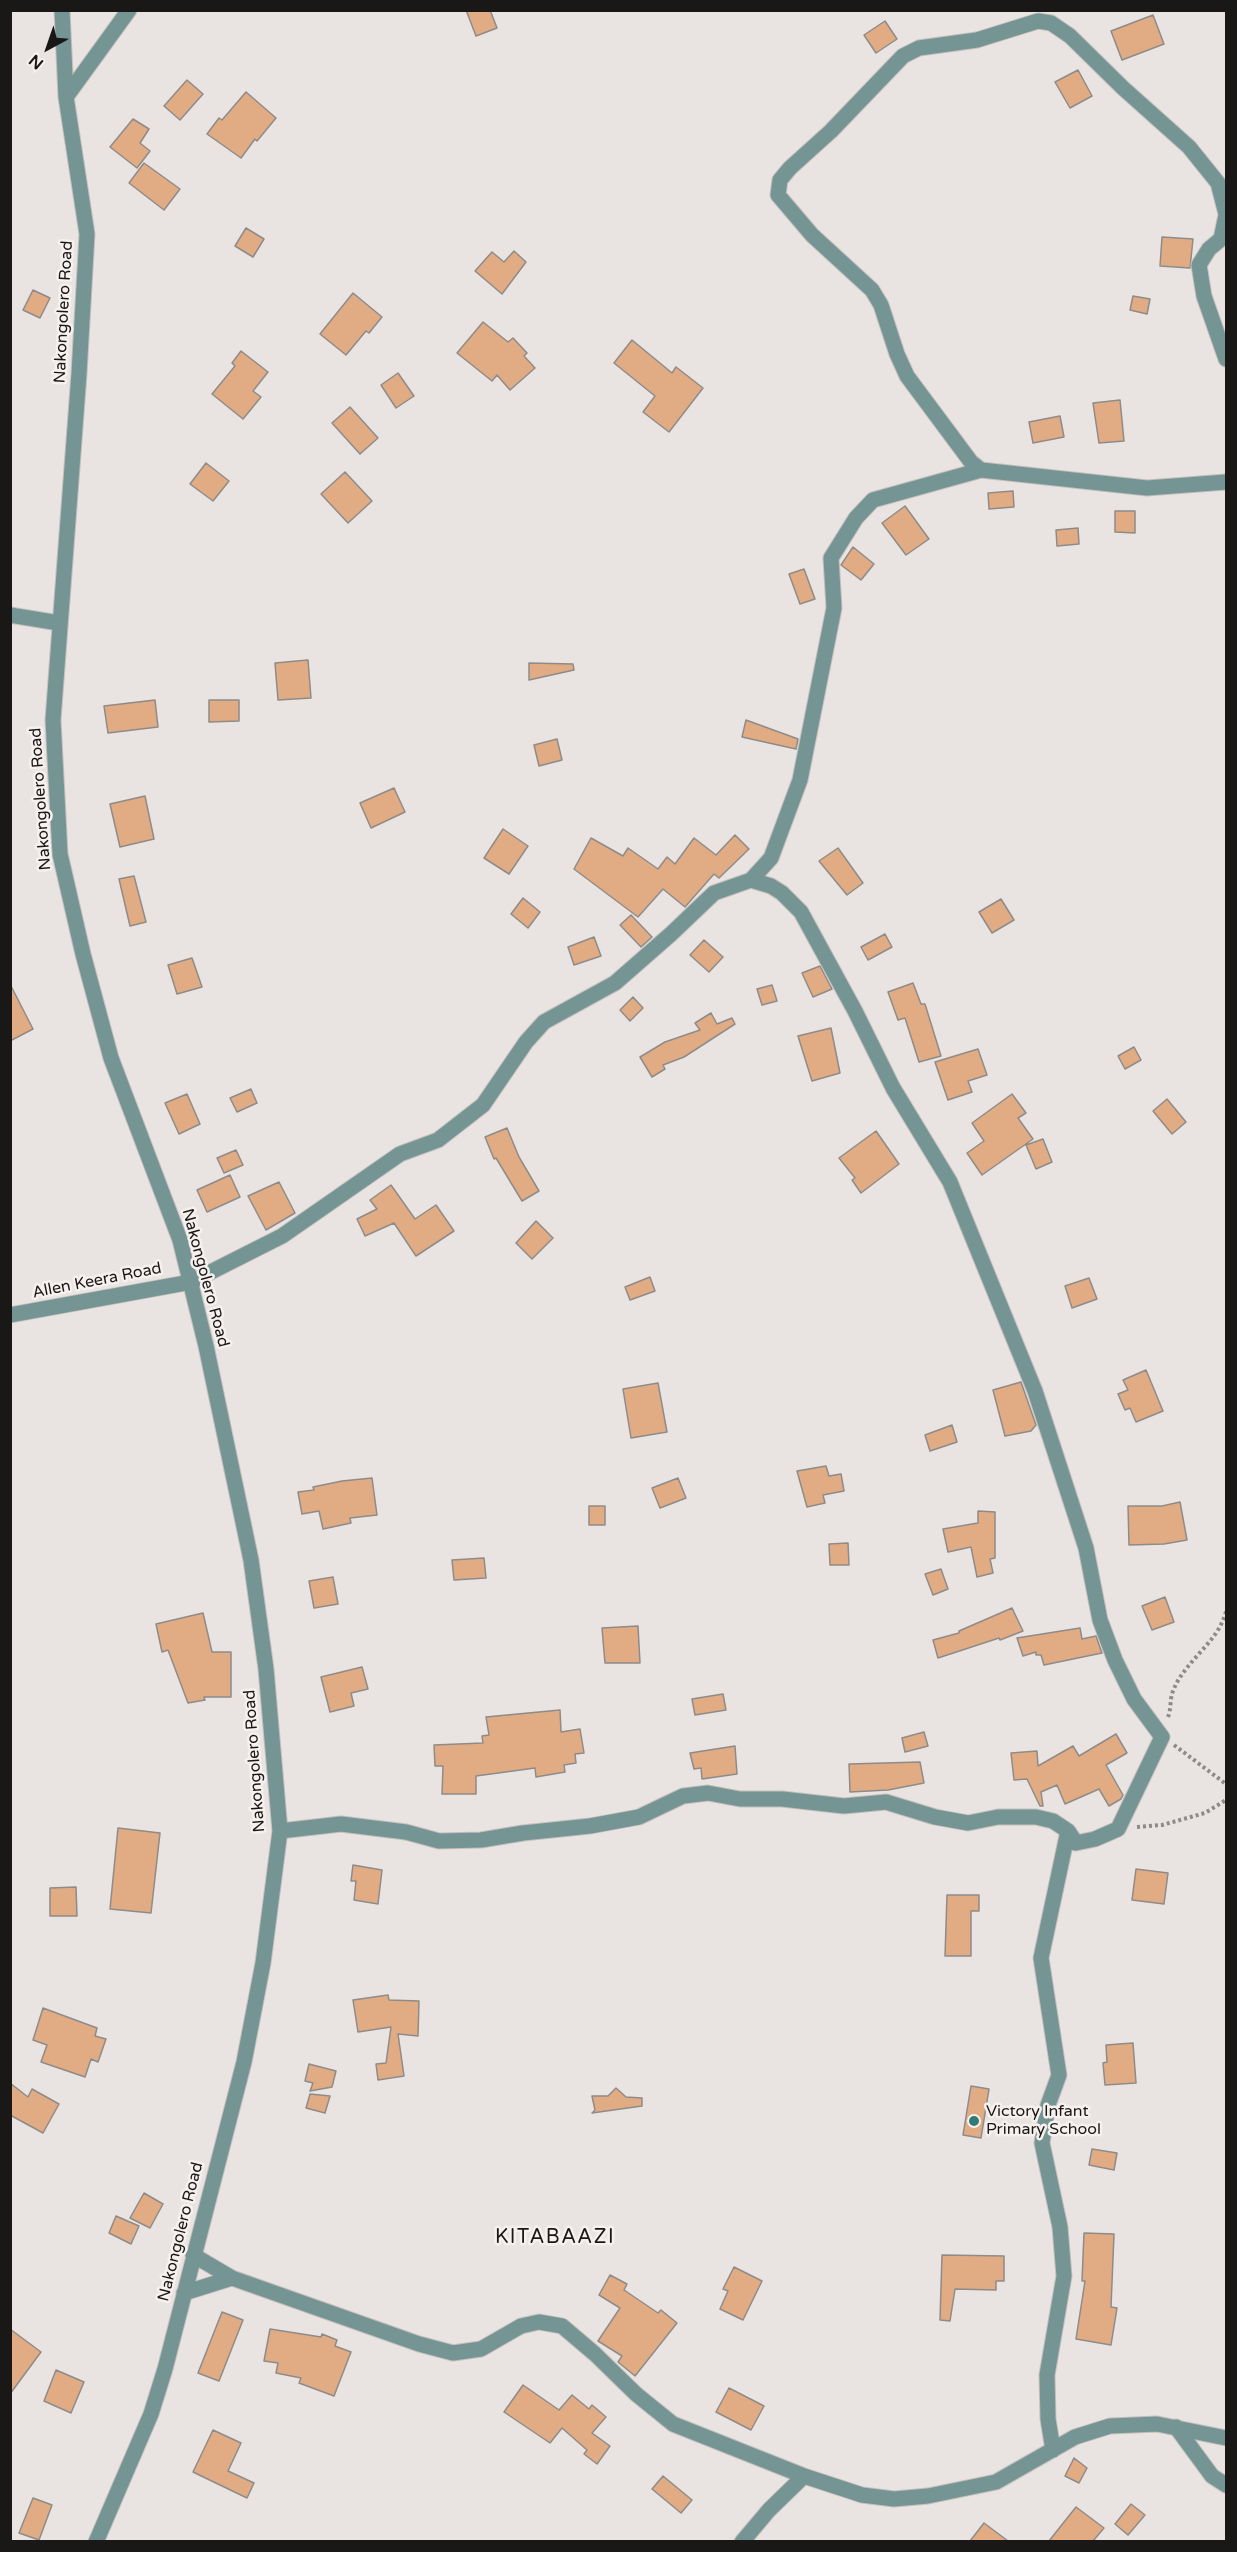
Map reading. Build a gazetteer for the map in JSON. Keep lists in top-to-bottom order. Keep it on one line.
{"streets":{"street":["Nakongolero Road","Allen Keera Road"]},"crossings":[["Nakongolero Road","Allen Keera Road"]],"districts":["KITABAAZI"],"places":["Victory Infant Primary School"],"north":"bottom left"}
